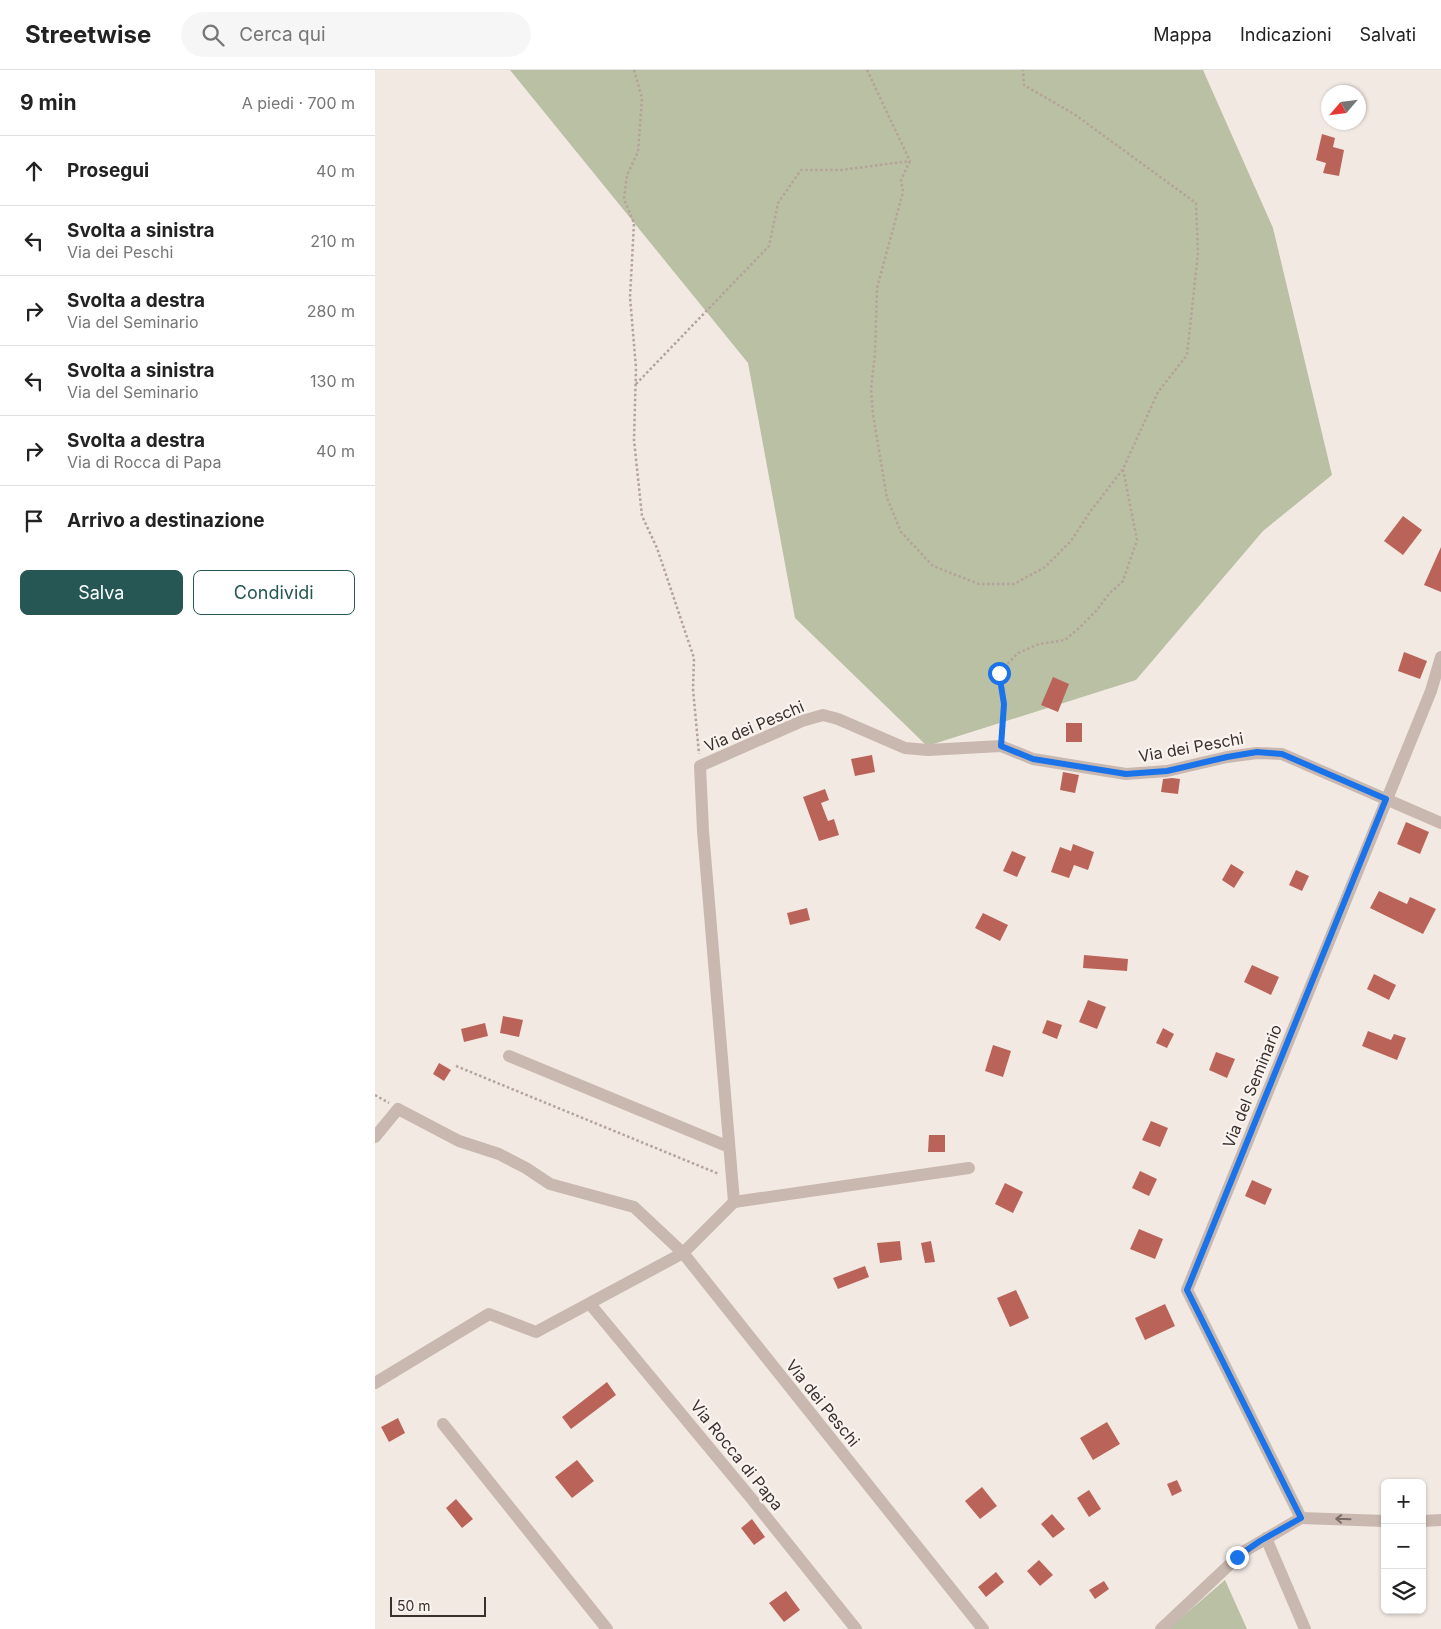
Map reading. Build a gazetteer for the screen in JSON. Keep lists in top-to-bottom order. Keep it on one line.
{"streets":{"street":["Via dei Peschi","Via del Seminario","Via Rocca di Papa"]},"crossings":[["Via dei Peschi","Via del Seminario"]],"scale_bar":"50 m","north":"bottom left","page":{"header":"Streetwise","search":"Cerca qui","nav":["Mappa","Indicazioni","Salvati"],"heading":["9 min","A piedi · 700 m"],"list":[["Prosegui","40 m"],["Svolta a sinistra","Via dei Peschi","210 m"],["Svolta a destra","Via del Seminario","280 m"],["Svolta a sinistra","Via del Seminario","130 m"],["Svolta a destra","Via di Rocca di Papa","40 m"],"Arrivo a destinazione"],"buttons":["Salva","Condividi"],"map_buttons":["+","−"],"scale":"50 m"}}
